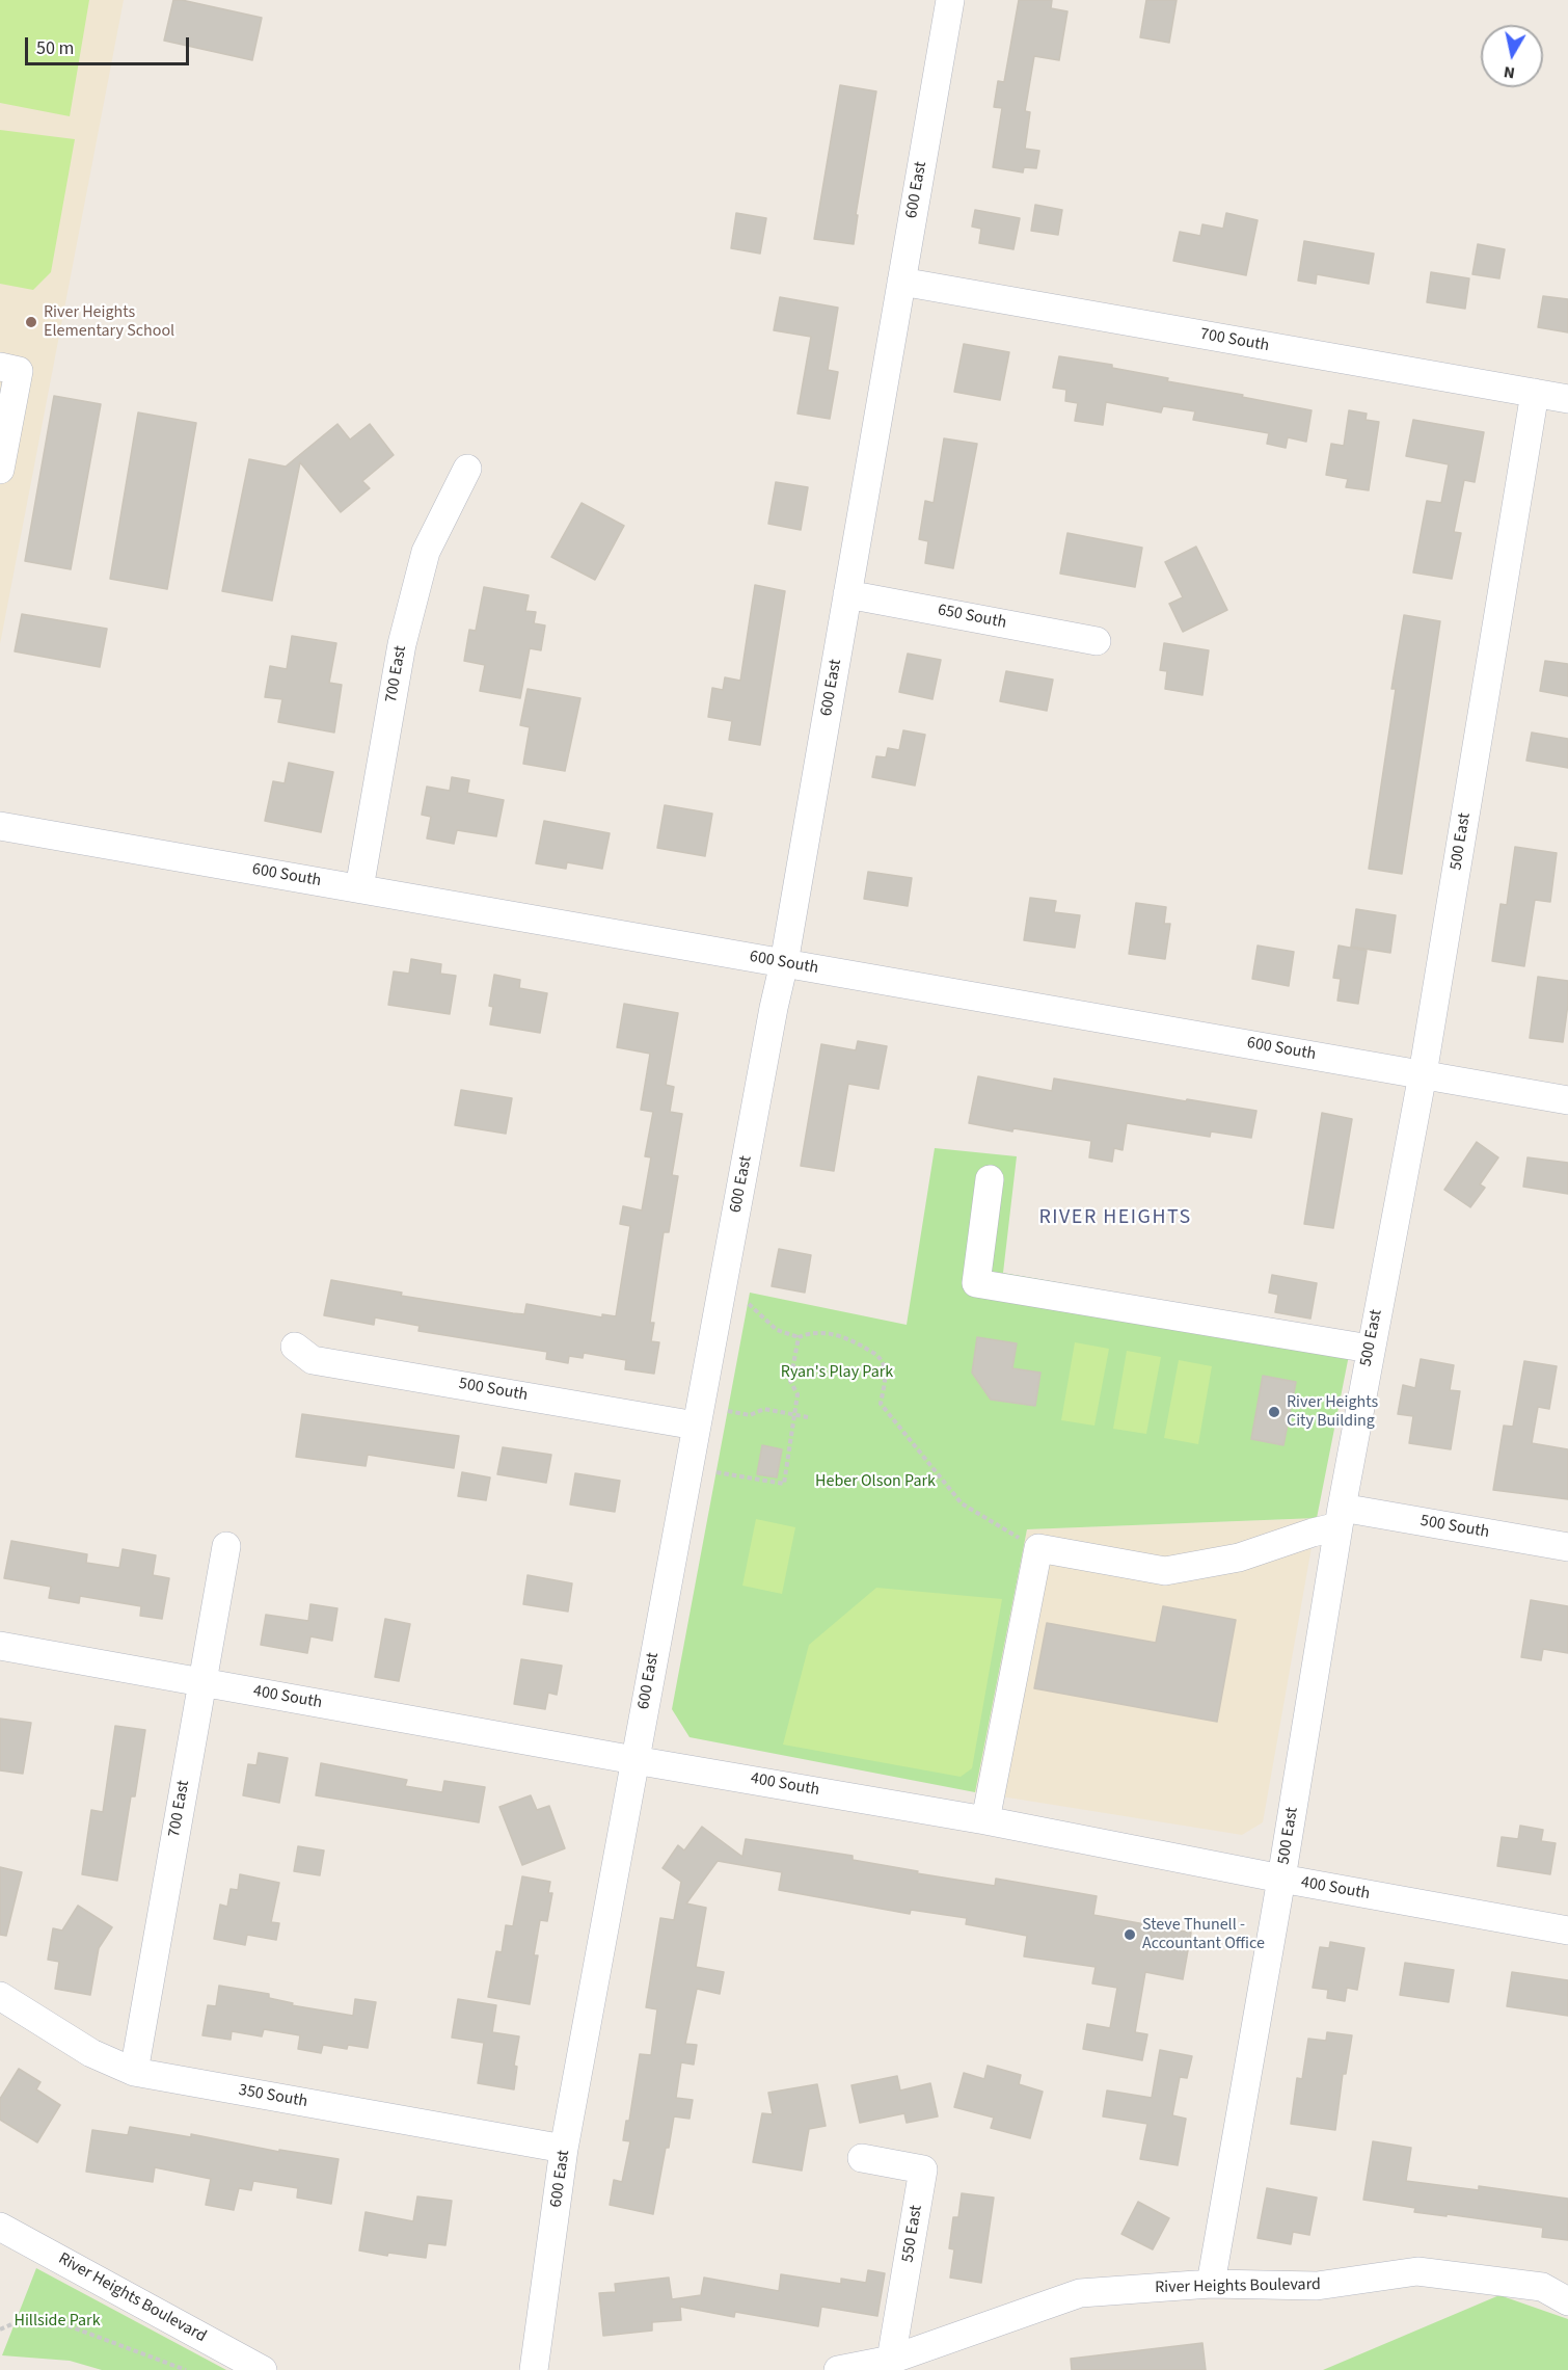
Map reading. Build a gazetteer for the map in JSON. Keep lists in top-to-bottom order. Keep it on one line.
{"streets":{"street":["600 East","700 South","650 South","700 East","500 East","600 South","500 South","400 South","350 South","550 East","River Heights Boulevard"]},"crossings":[["600 East","700 South"],["600 East","650 South"],["600 East","600 South"],["600 East","500 South"],["600 East","400 South"],["600 East","350 South"],["700 South","500 East"],["700 East","600 South"],["700 East","400 South"],["700 East","350 South"],["500 East","600 South"],["500 East","500 South"],["500 East","400 South"],["500 East","River Heights Boulevard"],["550 East","River Heights Boulevard"]],"districts":["RIVER HEIGHTS"],"parks":["Ryan's Play Park","Heber Olson Park","Hillside Park"],"places":["River Heights Elementary School","River Heights City Building","Steve Thunell - Accountant Office"],"scale_bar":"50 m","north":"bottom"}
